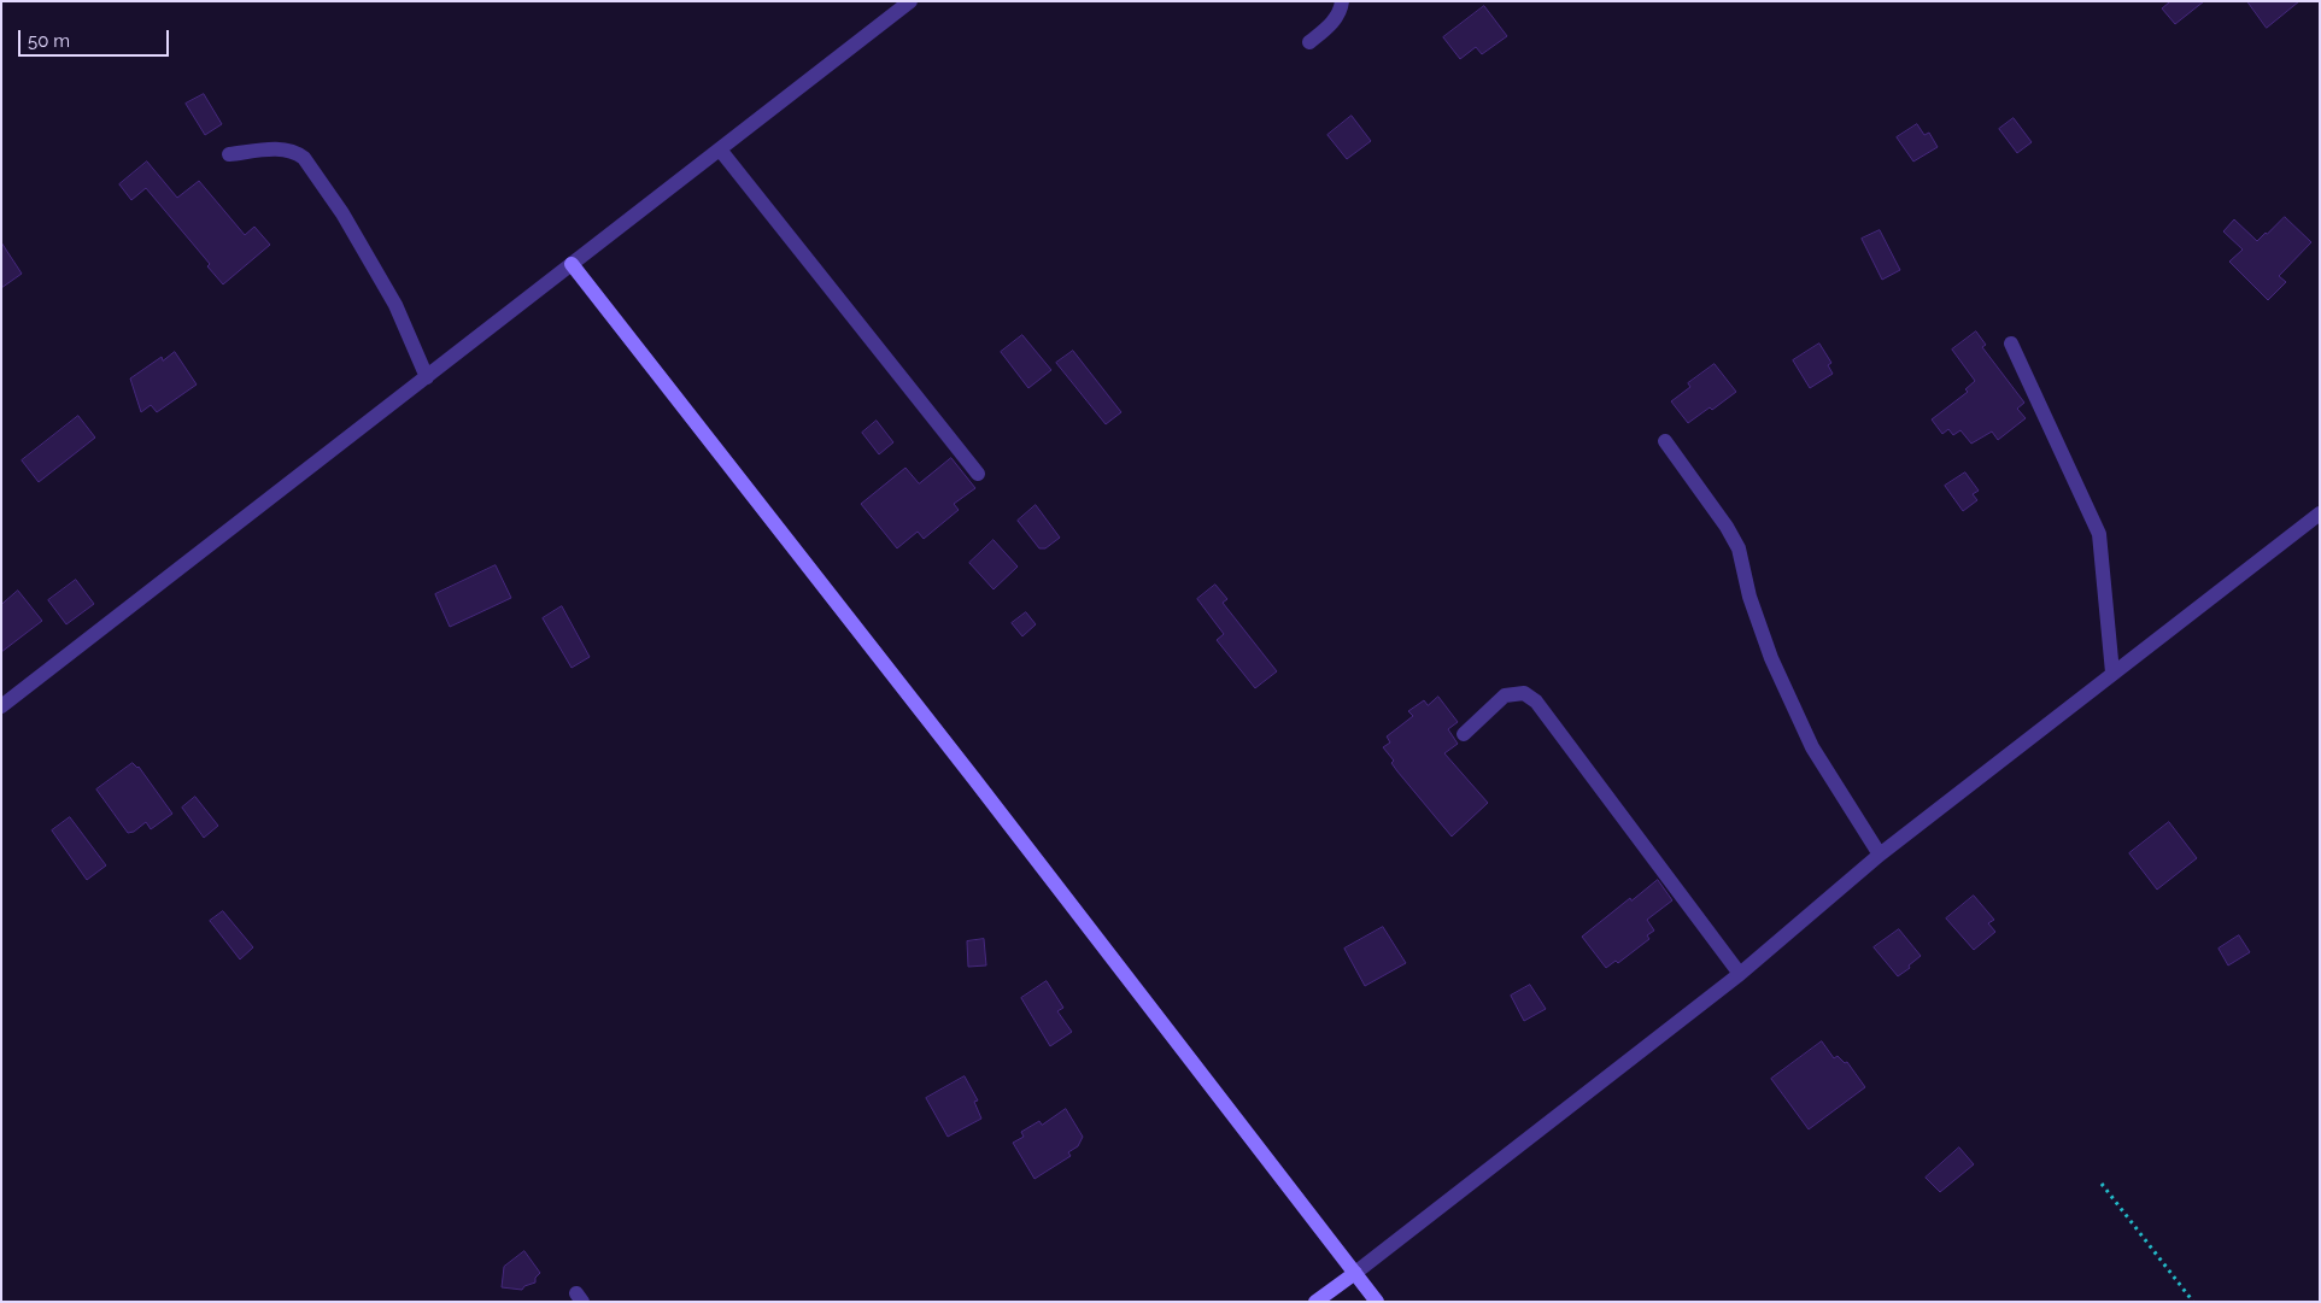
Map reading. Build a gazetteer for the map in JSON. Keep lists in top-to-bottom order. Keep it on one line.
{"scale_bar":"50 m"}
